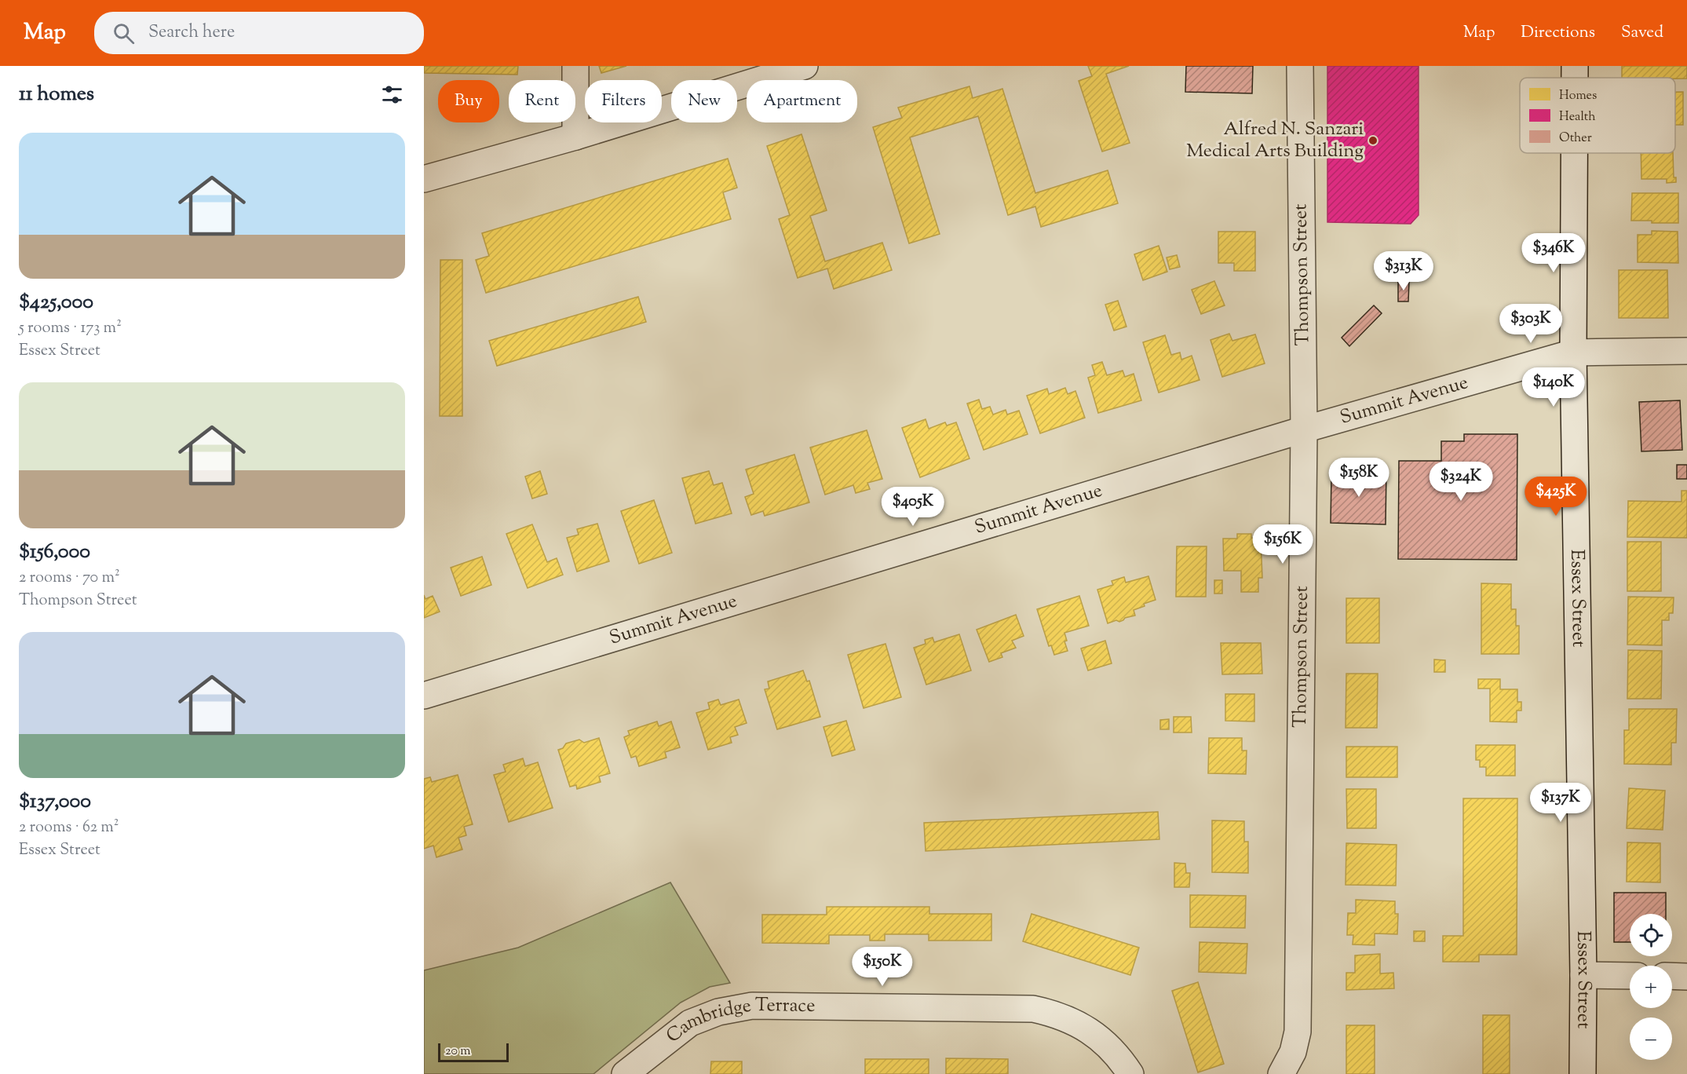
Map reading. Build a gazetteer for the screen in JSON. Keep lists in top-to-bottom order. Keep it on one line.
{"streets":{"street":["Thompson Street","Summit Avenue","Essex Street","Cambridge Terrace"]},"crossings":[["Thompson Street","Summit Avenue"],["Summit Avenue","Essex Street"]],"places":["Alfred N. Sanzari Medical Arts Building"],"legend":["Homes","Health","Other"],"scale_bar":"20 m","page":{"header":"Map","search":"Search here","nav":["Map","Directions","Saved"],"heading":"11 homes","chip":["Buy","Rent","Filters","New","Apartment"],"list":[{"name":"$425,000","note":"5 rooms · 173 m² · Essex Street"},{"name":"$156,000","note":"2 rooms · 70 m² · Thompson Street"},{"name":"$137,000","note":"2 rooms · 62 m² · Essex Street"}],"price":["$346K","$313K","$303K","$140K","$158K","$324K","$425K","$405K","$156K","$137K","$150K"],"map_buttons":["+","−"],"scale":"20 m"}}
